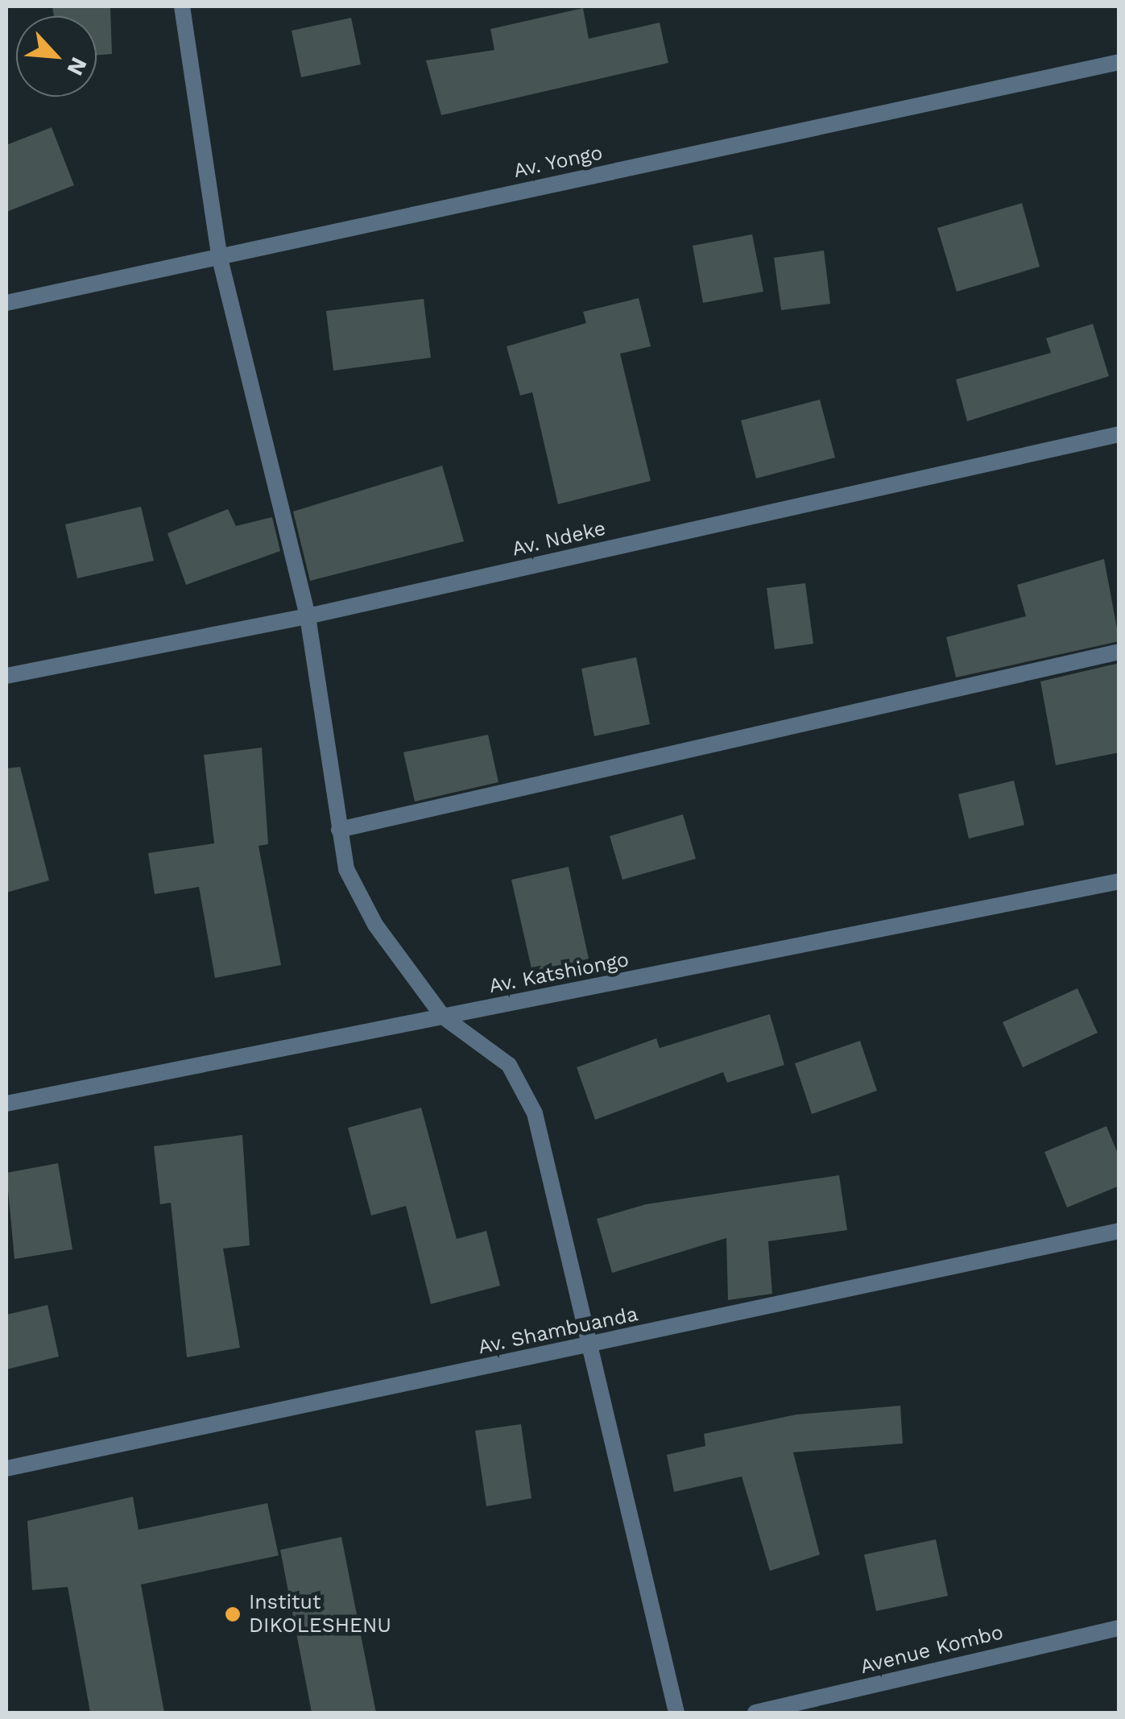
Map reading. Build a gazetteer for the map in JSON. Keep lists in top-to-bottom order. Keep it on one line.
{"streets":{"street":["Av. Yongo","Av. Ndeke","Av. Katshiongo","Av. Shambuanda","Avenue Kombo"]},"places":["Institut DIKOLESHENU"],"north":"bottom right"}
